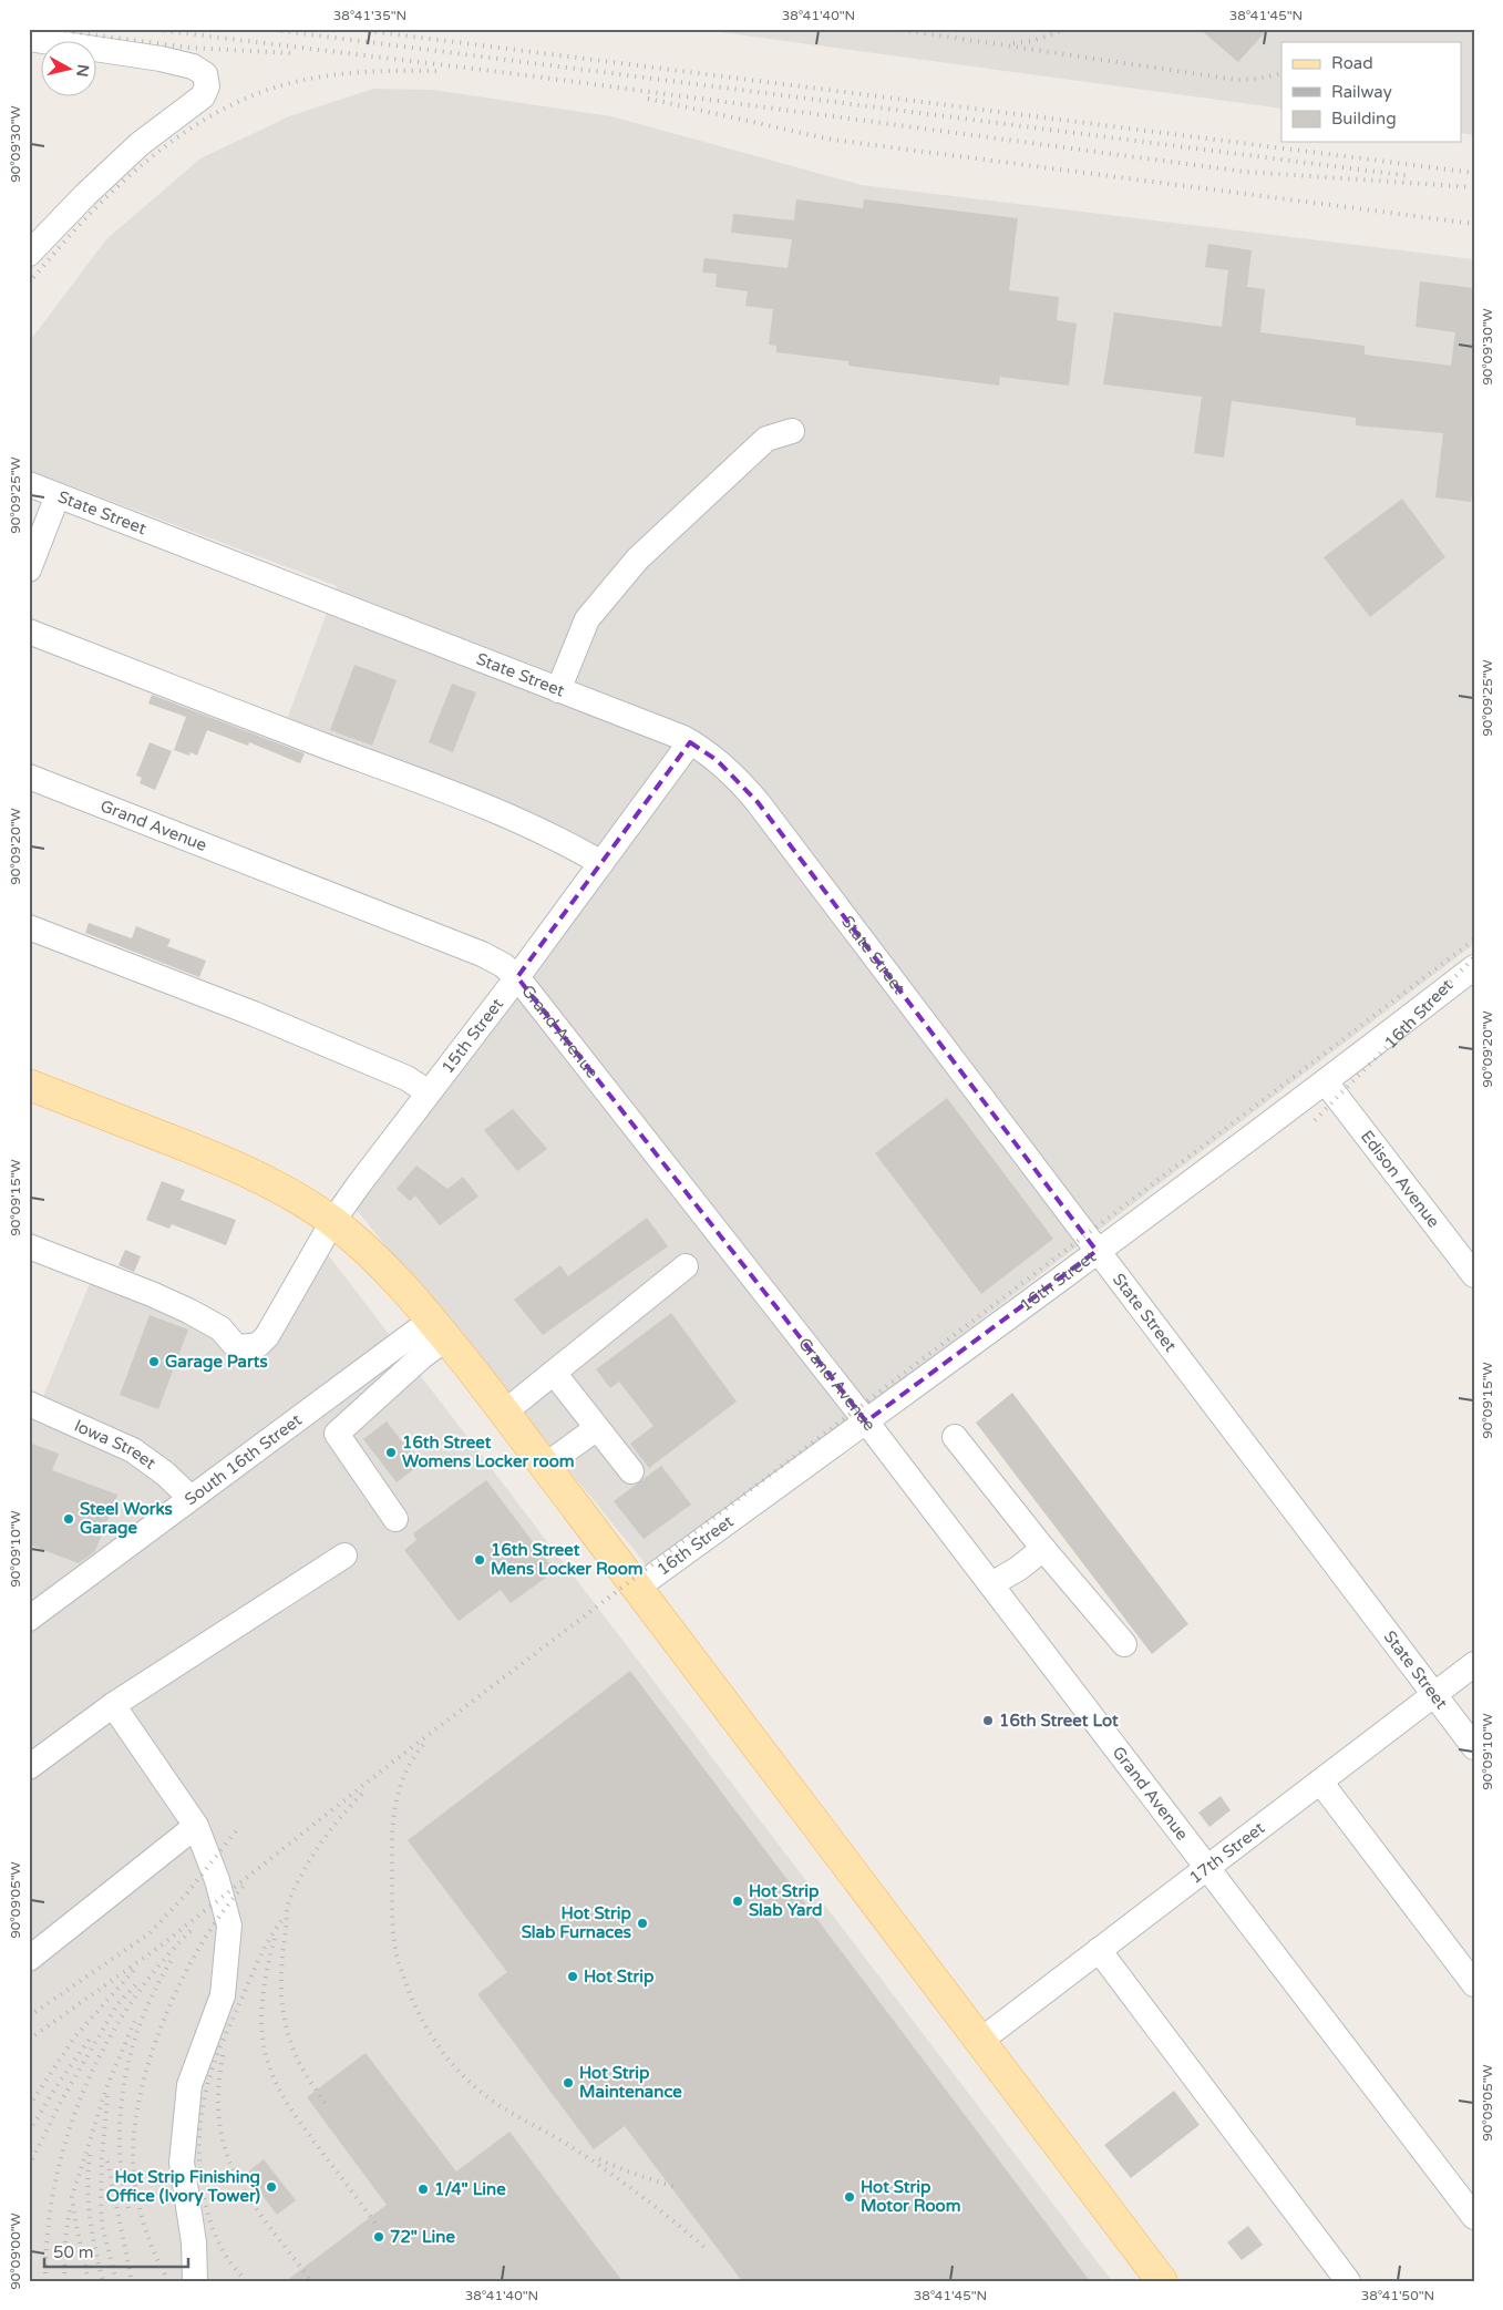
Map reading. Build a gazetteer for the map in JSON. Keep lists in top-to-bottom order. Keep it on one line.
{"streets":{"street":["State Street","Grand Avenue","16th Street","15th Street","Edison Avenue","Iowa Street","South 16th Street","17th Street"]},"crossings":[["State Street","16th Street"],["State Street","15th Street"],["State Street","17th Street"],["Grand Avenue","16th Street"],["Grand Avenue","15th Street"],["Grand Avenue","17th Street"],["16th Street","Edison Avenue"],["Iowa Street","South 16th Street"]],"places":["Garage Parts","16th Street Womens Locker room","Steel Works Garage","16th Street Mens Locker Room","16th Street Lot","Hot Strip Slab Yard","Hot Strip Slab Furnaces","Hot Strip","Hot Strip Maintenance","Hot Strip Finishing Office (Ivory Tower)","1/4\" Line","Hot Strip Motor Room","72\" Line"],"legend":["Road","Railway","Building"],"scale_bar":"50 m","north":"right","coordinates":["38°41'35\"N","38°41'40\"N","38°41'45\"N","90°09'30\"W","90°09'25\"W","90°09'20\"W","90°09'15\"W","90°09'10\"W","90°09'05\"W","90°09'00\"W","38°41'50\"N"]}
